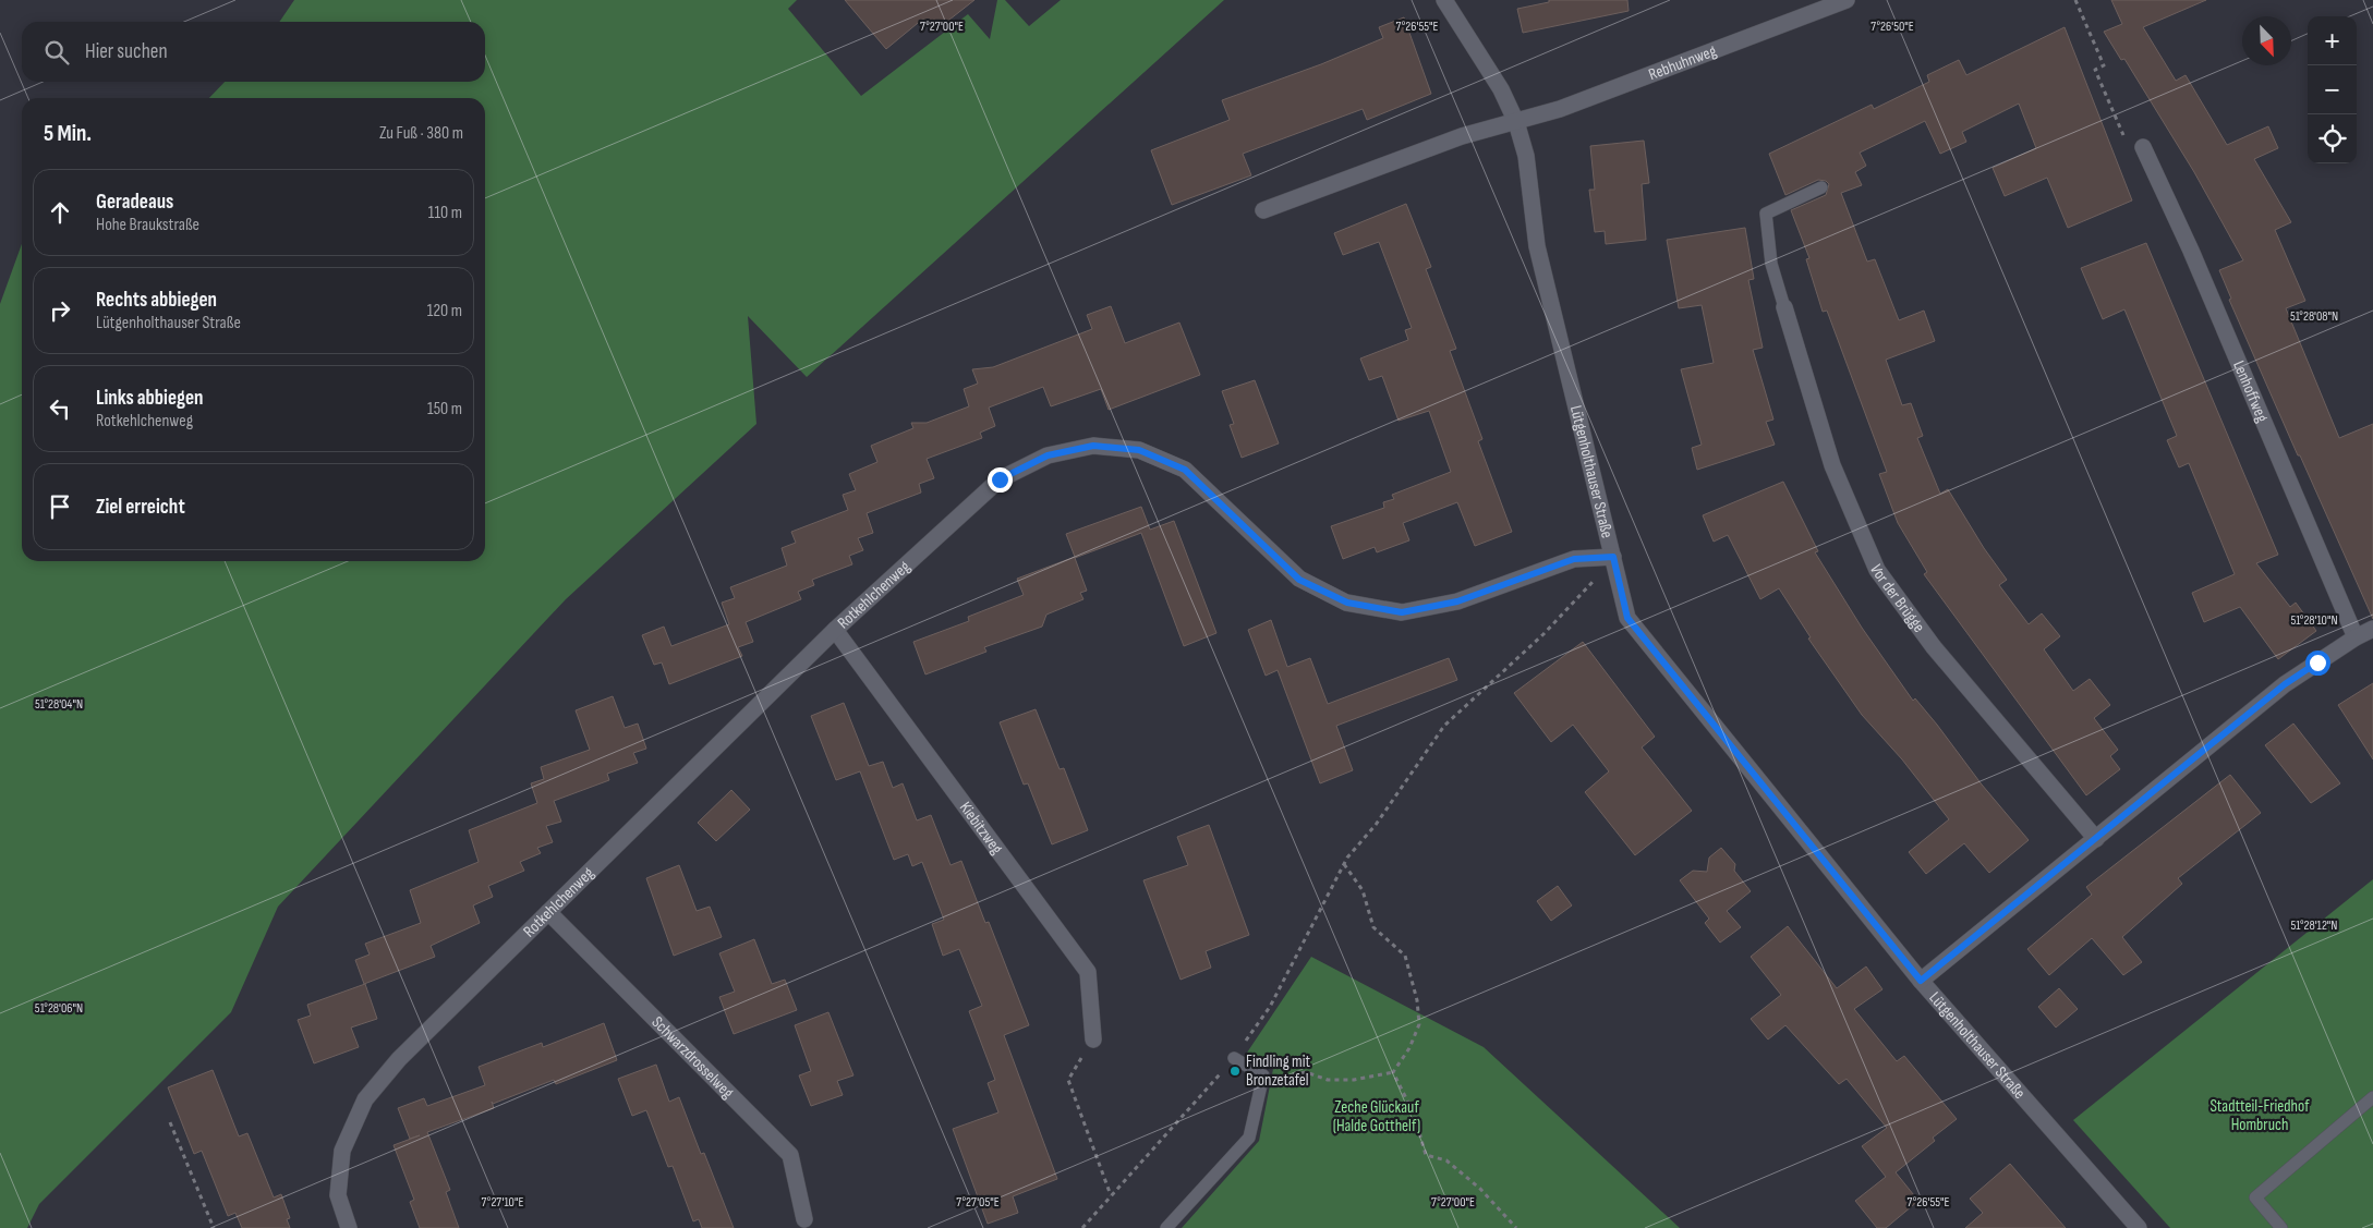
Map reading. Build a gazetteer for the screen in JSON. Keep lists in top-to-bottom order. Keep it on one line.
{"streets":{"street":["Rebhuhnweg","Lenhoffweg","Lütgenholthauser Straße","Rotkehlchenweg","Vor der Brügge","Kiebitzweg","Schwarzdrosselweg"]},"crossings":[["Rebhuhnweg","Lütgenholthauser Straße"],["Lütgenholthauser Straße","Rotkehlchenweg"],["Rotkehlchenweg","Kiebitzweg"],["Rotkehlchenweg","Schwarzdrosselweg"]],"parks":["Stadtteil-Friedhof Hombruch","Zeche Glückauf (Halde Gotthelf)"],"places":["Findling mit Bronzetafel"],"north":"bottom right","page":{"map_buttons":["+","−"],"search":"Hier suchen","heading":["5 Min.","Zu Fuß · 380 m"],"list":[["Geradeaus","Hohe Braukstraße","110 m"],["Rechts abbiegen","Lütgenholthauser Straße","120 m"],["Links abbiegen","Rotkehlchenweg","150 m"],"Ziel erreicht"]},"coordinates":["7°27'00\"E","7°26'55\"E","7°26'50\"E","51°28'08\"N","51°28'10\"N","51°28'04\"N","51°28'12\"N","51°28'06\"N","7°27'10\"E","7°27'05\"E"]}
